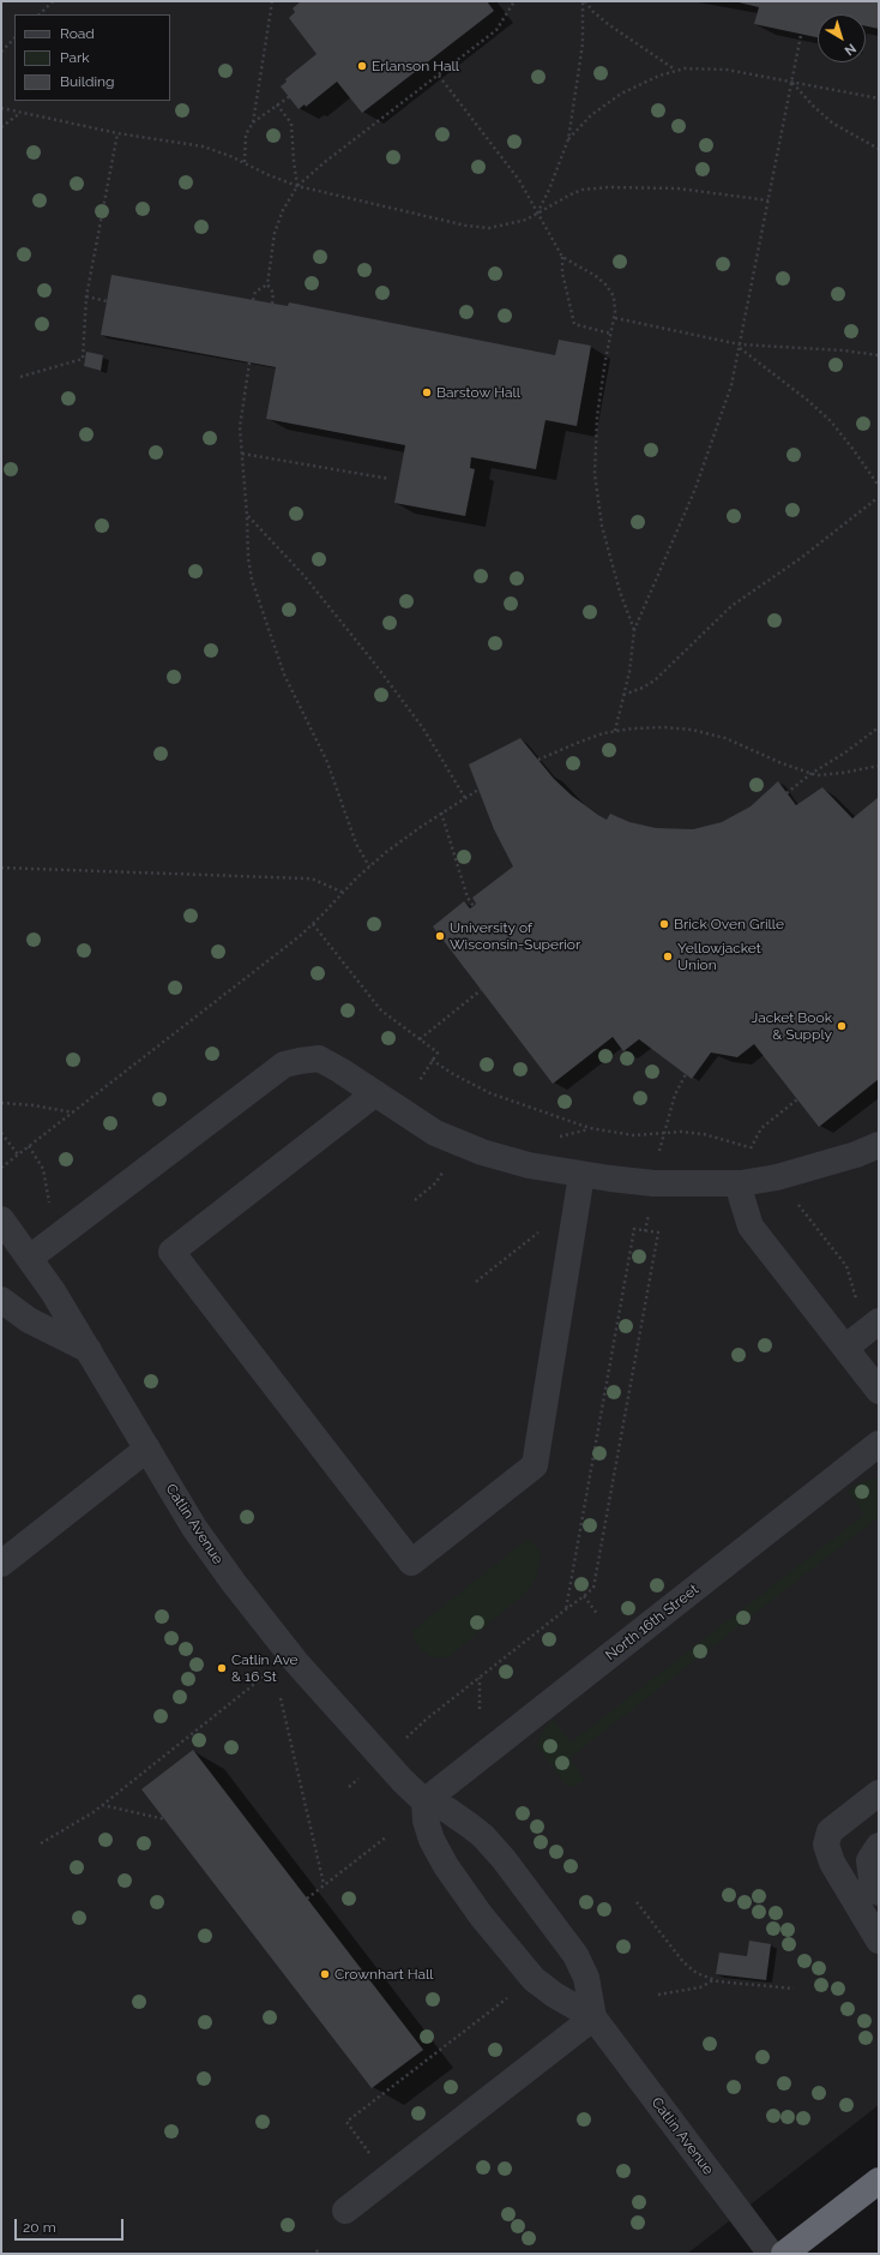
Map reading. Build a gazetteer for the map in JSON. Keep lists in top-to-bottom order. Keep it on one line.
{"streets":{"street":["Catlin Avenue","North 16th Street"]},"crossings":[["Catlin Avenue","North 16th Street"]],"places":["Erlanson Hall","Barstow Hall","Brick Oven Grille","University of Wisconsin-Superior","Yellowjacket Union","Jacket Book & Supply","Catlin Ave & 16 St","Crownhart Hall"],"legend":["Road","Park","Building"],"scale_bar":"20 m","north":"bottom right"}
